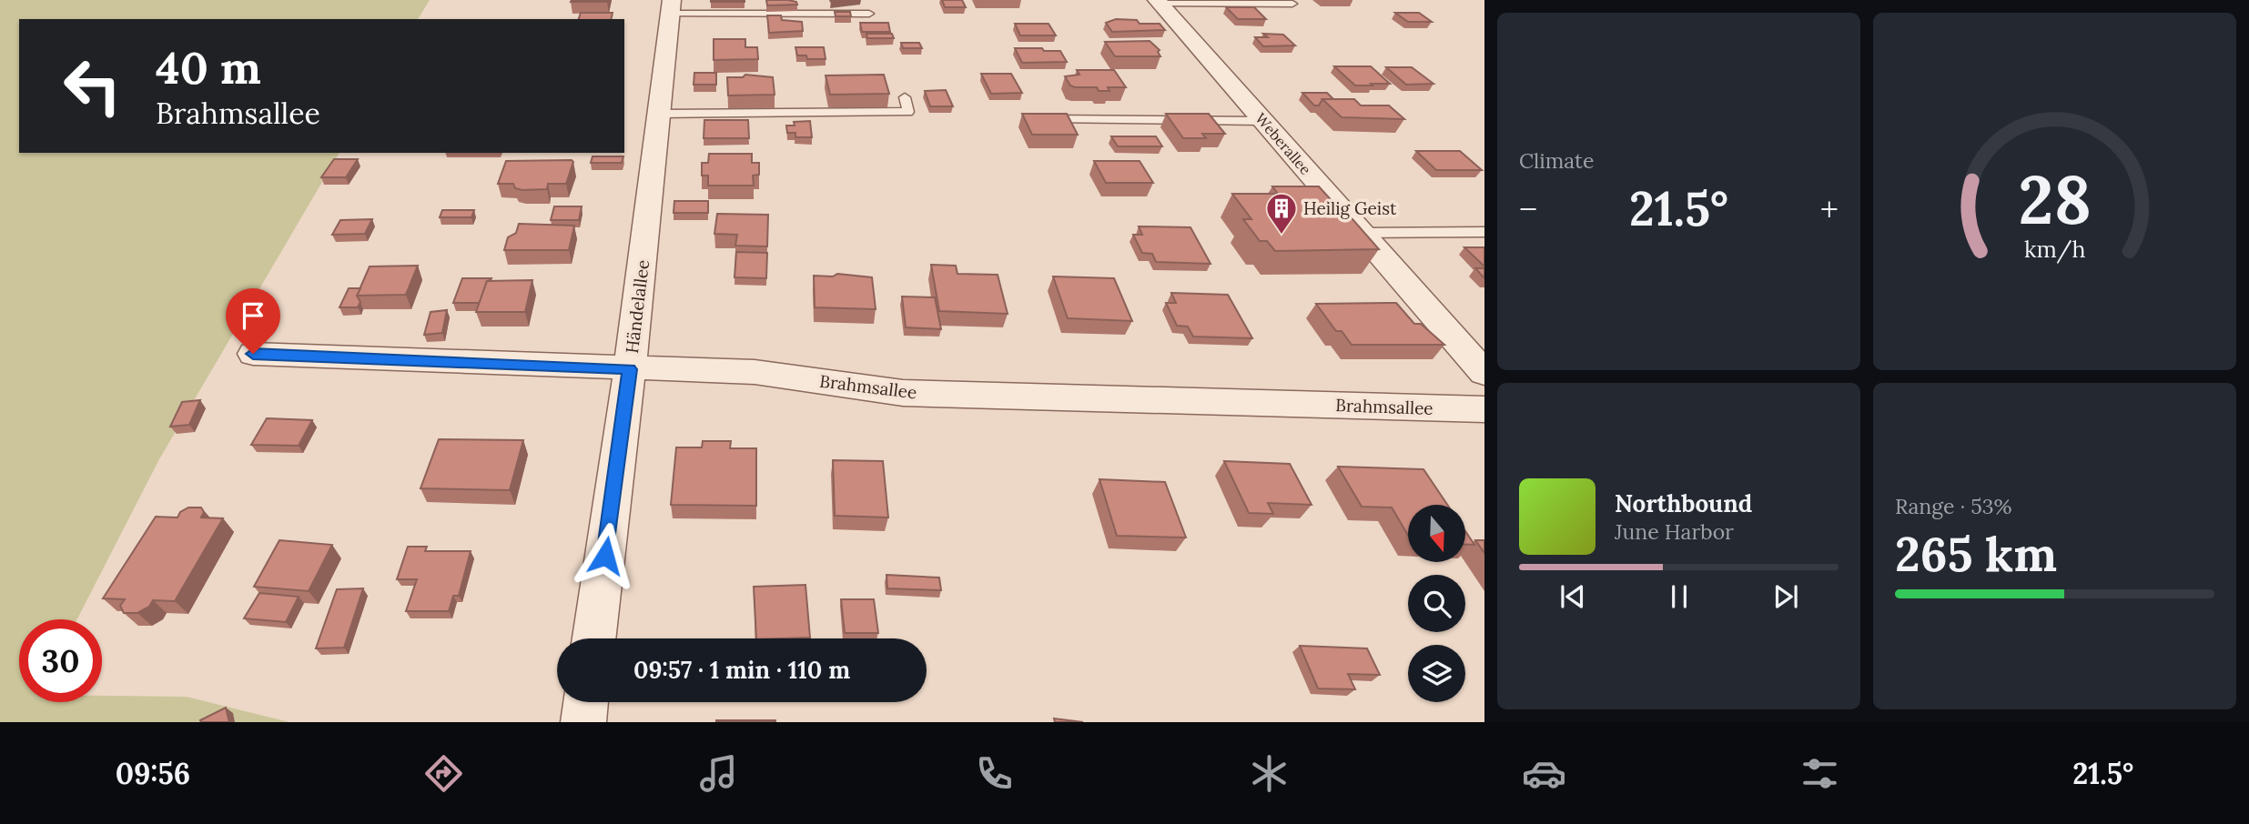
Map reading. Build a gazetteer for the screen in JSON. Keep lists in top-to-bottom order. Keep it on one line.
{"streets":{"street":["Weberallee","Händelallee","Brahmsallee"]},"crossings":[["Händelallee","Brahmsallee"]],"places":{"building":["Heilig Geist"]},"north":"bottom","page":{"tile":["Climate",["Range · 53%","265 km"]],"turn":["40 m","Brahmsallee"],"heat":["−","21.5°","+"],"song":["Northbound","June Harbor"],"limit":"30","trip":"09:57 · 1 min · 110 m","tabs":["09:56","21.5°"],"gauge":["28","km/h"]}}
